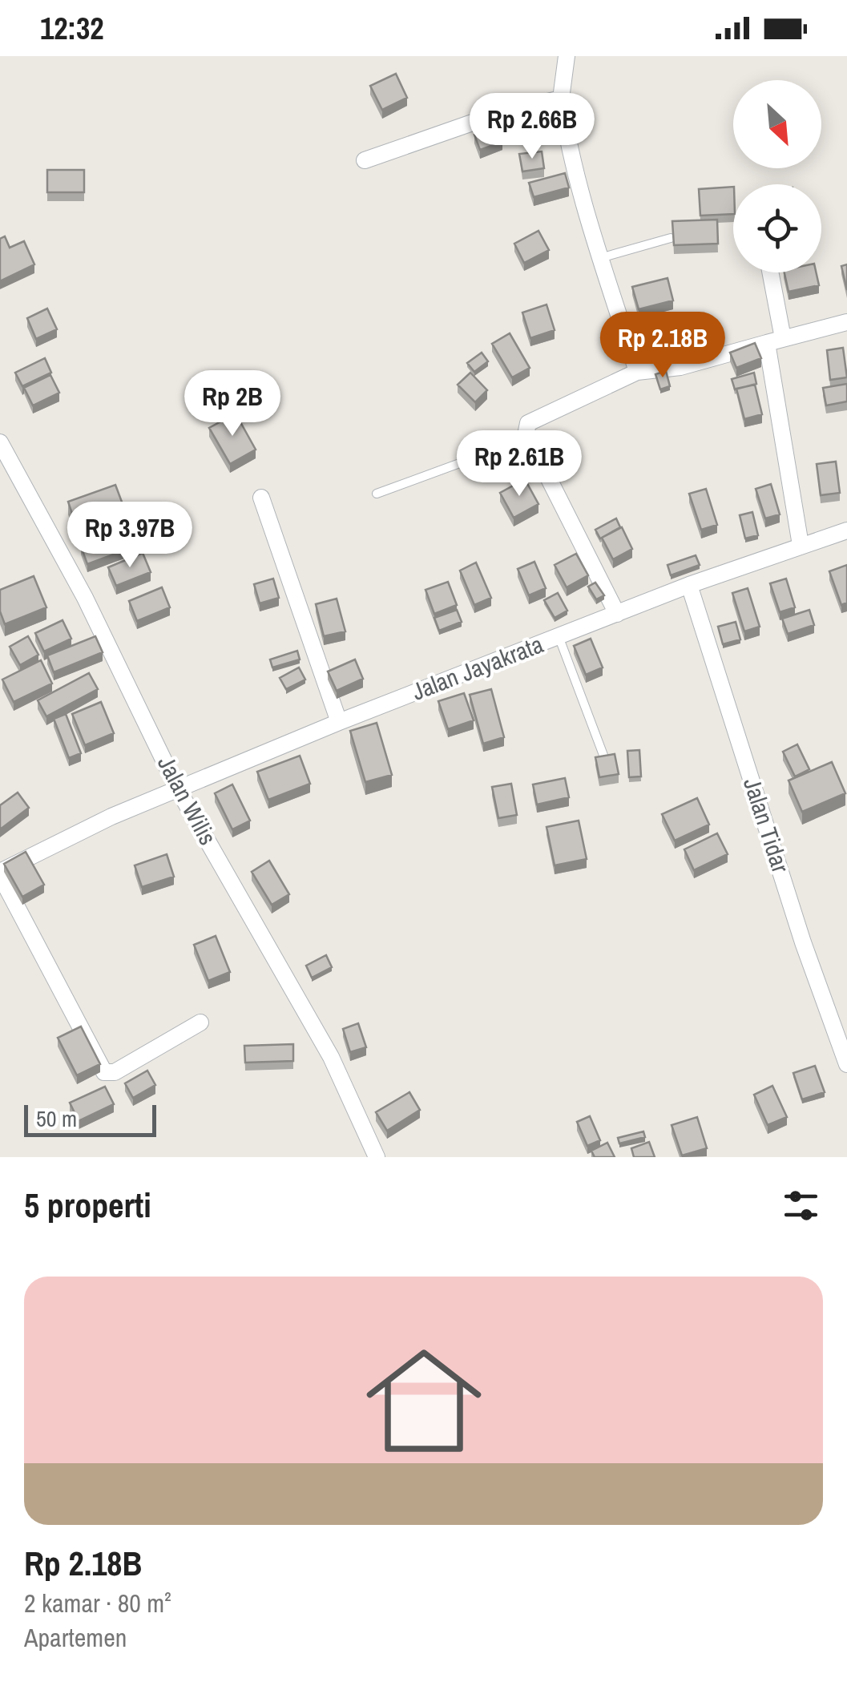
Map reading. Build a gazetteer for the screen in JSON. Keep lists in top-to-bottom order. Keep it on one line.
{"streets":{"street":["Jalan Jayakrata","Jalan Wilis","Jalan Tidar"]},"crossings":[["Jalan Jayakrata","Jalan Wilis"],["Jalan Jayakrata","Jalan Tidar"]],"scale_bar":"50 m","north":"bottom right","page":{"status":"12:32","price":["Rp 2.66B","Rp 2.18B","Rp 2B","Rp 2.61B","Rp 3.97B"],"scale":"50 m","heading":"5 properti","list":[{"name":"Rp 2.18B","note":"2 kamar · 80 m² · Apartemen"}]}}
